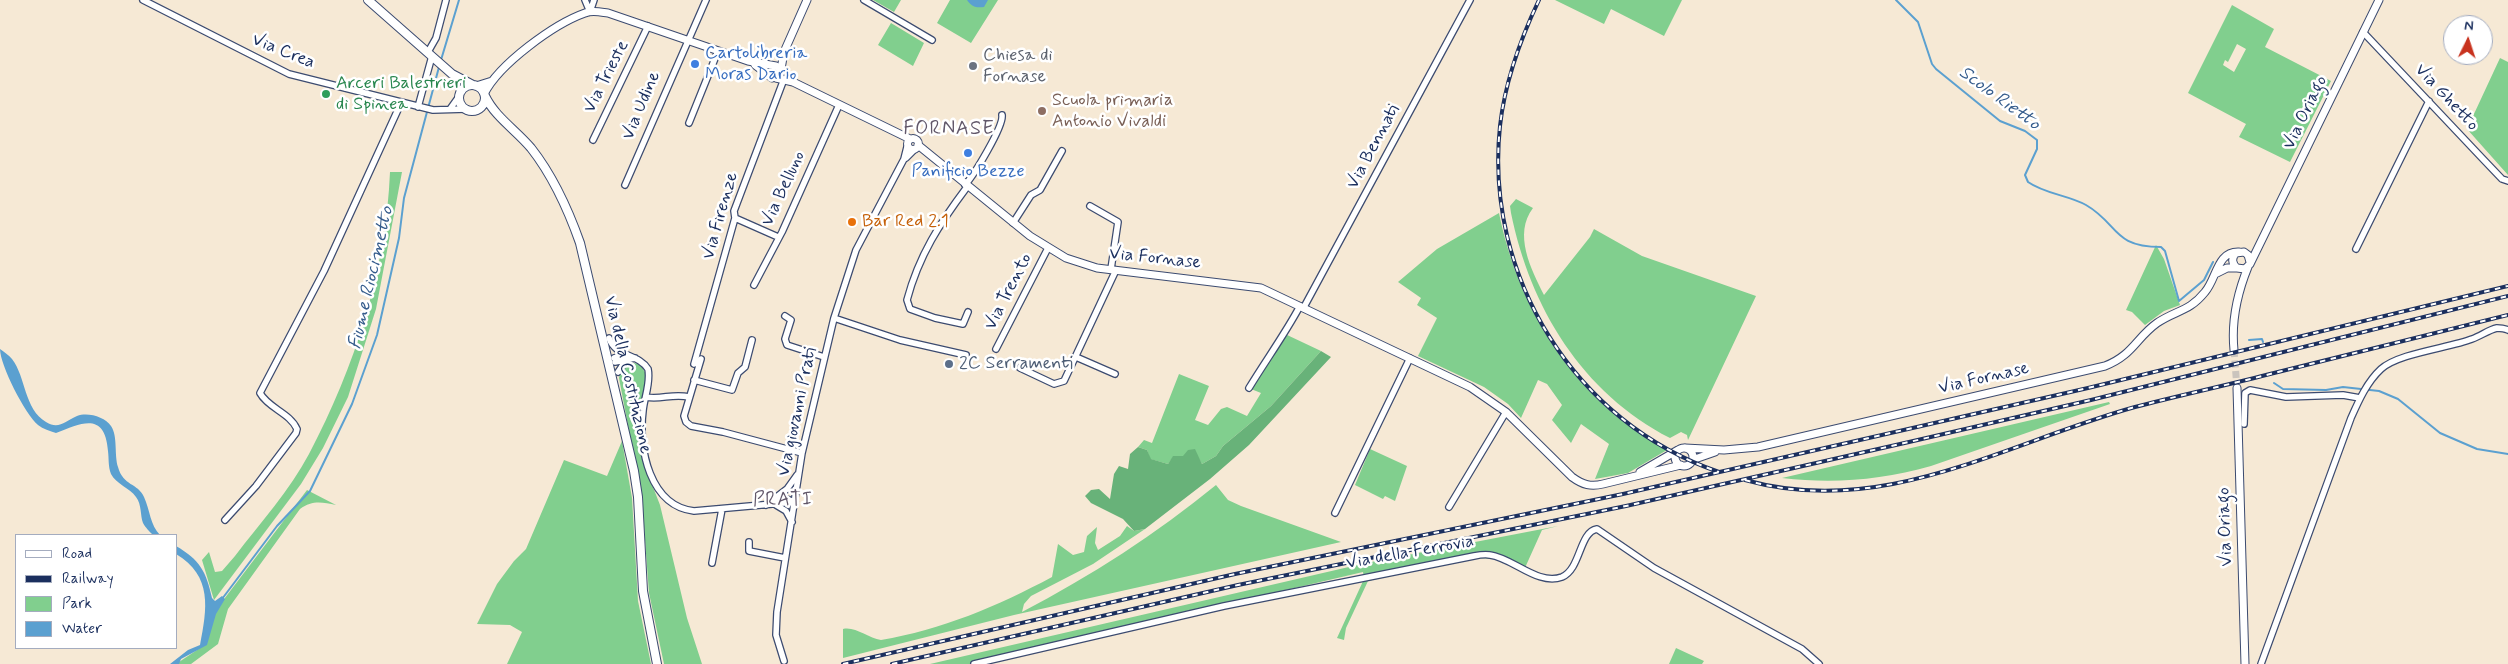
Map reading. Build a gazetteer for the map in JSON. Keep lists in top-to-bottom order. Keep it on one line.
{"streets":{"main road":["Via della Costituzione"],"street":["Via Crea","Via Trieste","Via Ghetto","Via Udine","Via Oriago","Via Bennati","Via Belluno","Via Firenze","Via Fornase","Via Trento","Via giovanni Prati","Via della Ferrovia"]},"crossings":[["Via Crea","Via Fornase"],["Via Crea","Via della Costituzione"],["Via Trieste","Via Fornase"],["Via Ghetto","Via Oriago"],["Via Udine","Via Fornase"],["Via Oriago","Via Fornase"],["Via Bennati","Via Fornase"],["Via Belluno","Via Fornase"],["Via Firenze","Via Fornase"],["Via Fornase","Via Trento"],["Via Fornase","Via della Costituzione"],["Via Fornase","Via giovanni Prati"]],"districts":["FORNASE","PRATI"],"water":["Scolo Rietto","Fiume Riocimetto"],"places":["Cartolibreria Moras Dario","Chiesa di Fornase","Arceri Balestrieri di Spinea","Scuola primaria Antonio Vivaldi","Panificio Bezze","Bar Red 2.1","2C Serramenti"],"legend":["Road","Railway","Park","Water"],"north":"top"}
